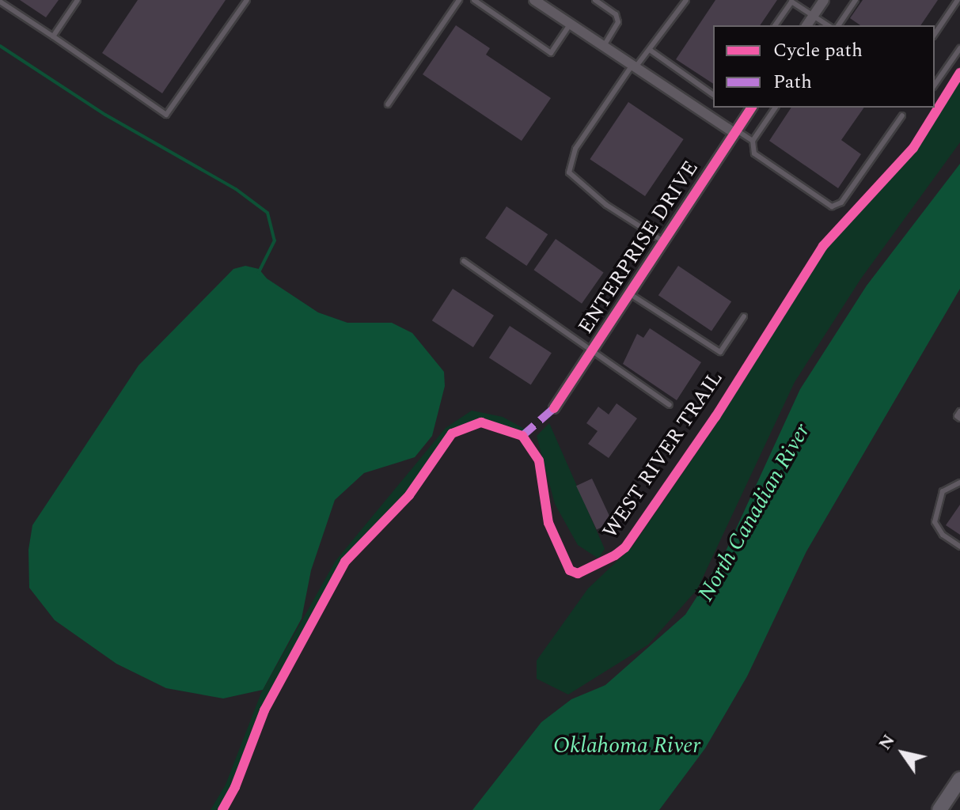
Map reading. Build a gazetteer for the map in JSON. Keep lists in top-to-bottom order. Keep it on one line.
{"streets":{"street":["ENTERPRISE DRIVE"],"cycle path":["WEST RIVER TRAIL"]},"water":["North Canadian River","Oklahoma River"],"legend":["Cycle path","Path"],"north":"top left"}
